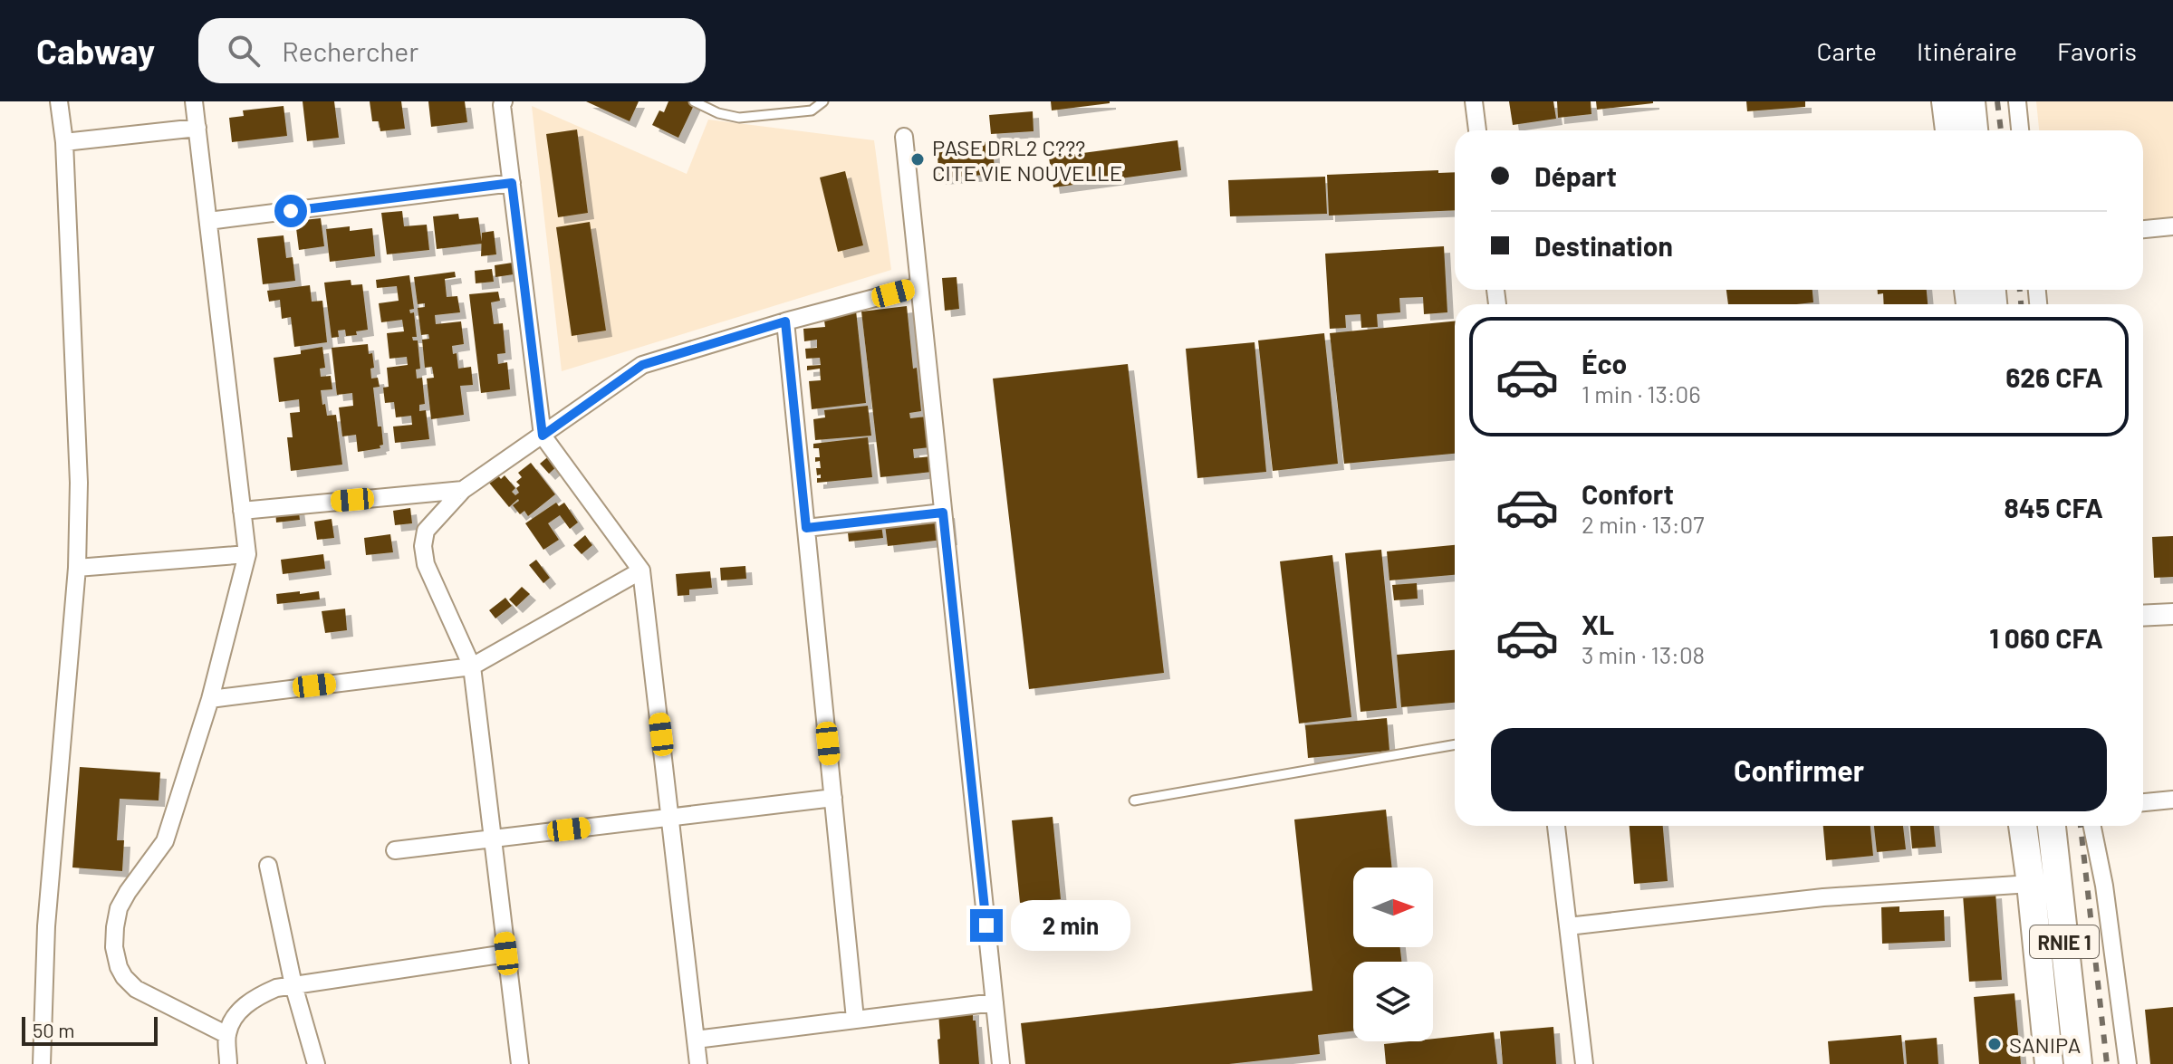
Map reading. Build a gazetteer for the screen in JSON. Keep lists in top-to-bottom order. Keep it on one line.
{"streets":{"highway":["RNIE 1"]},"places":["PASE DRL2 C??? CITE VIE NOUVELLE","SANIPA"],"scale_bar":"50 m","north":"right","page":{"header":"Cabway","search":"Rechercher","nav":["Carte","Itinéraire","Favoris"],"banner":["Départ","Destination"],"list":[{"name":"Éco","note":"1 min · 13:06","value":"626 CFA"},{"name":"Confort","note":"2 min · 13:07","value":"845 CFA"},{"name":"XL","note":"3 min · 13:08","value":"1 060 CFA"}],"buttons":"Confirmer","bubble":"2 min","scale":"50 m"}}
